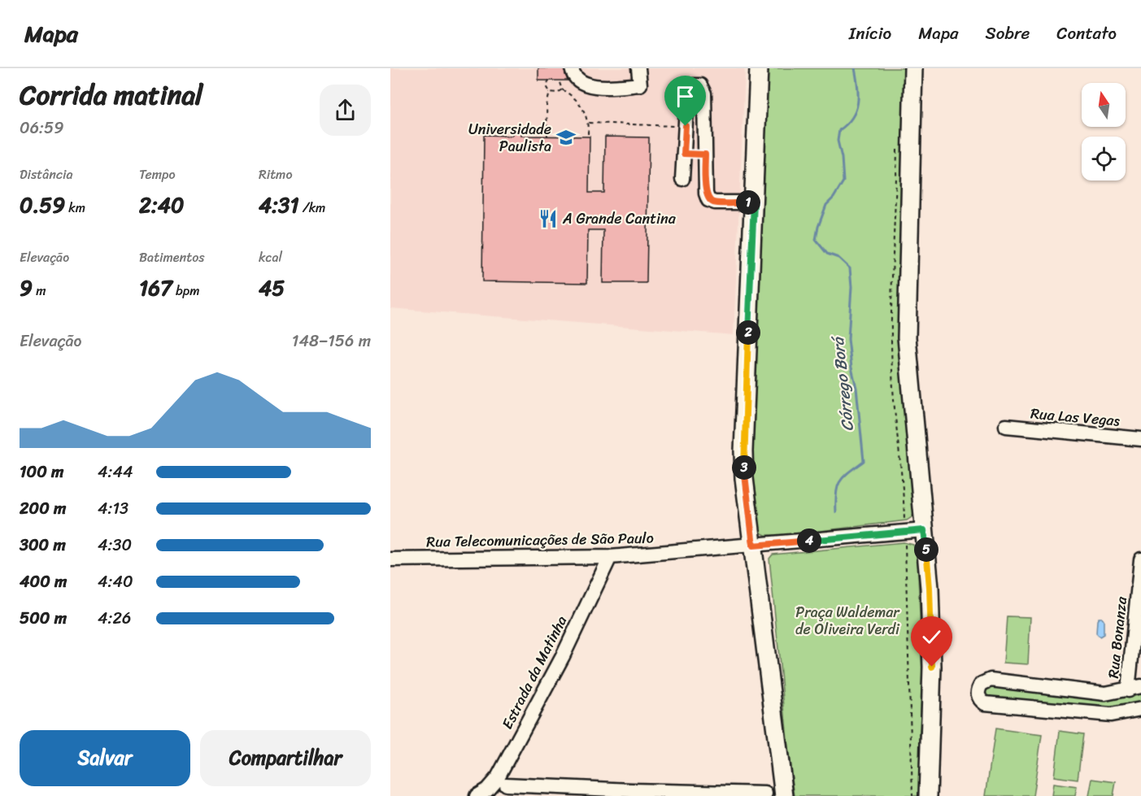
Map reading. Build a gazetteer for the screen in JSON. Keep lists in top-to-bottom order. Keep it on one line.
{"streets":{"street":["Rua Las Vegas","Rua Telecomunicações de São Paulo","Rua Bonanza","Estrada da Matinha"]},"crossings":[["Rua Telecomunicações de São Paulo","Estrada da Matinha"]],"water":["Córrego Borá"],"parks":["Praça Waldemar de Oliveira Verdi"],"places":{"school or university":["Universidade Paulista"],"restaurant":["A Grande Cantina"]},"north":"top","page":{"header":"Mapa","nav":["Início","Mapa","Sobre","Contato"],"heading":["Corrida matinal","06:59"],"stats":[["Distância","0.59 km"],["Tempo","2:40"],["Ritmo","4:31 /km"],["Elevação","9 m"],["Batimentos","167 bpm"],["kcal","45"]],"pins":["1","2","3","4","5"],"chart":["Elevação","148–156 m"],"list":[{"name":"100 m","note":"4:44"},{"name":"200 m","note":"4:13"},{"name":"300 m","note":"4:30"},{"name":"400 m","note":"4:40"},{"name":"500 m","note":"4:26"}],"buttons":["Salvar","Compartilhar"]}}
